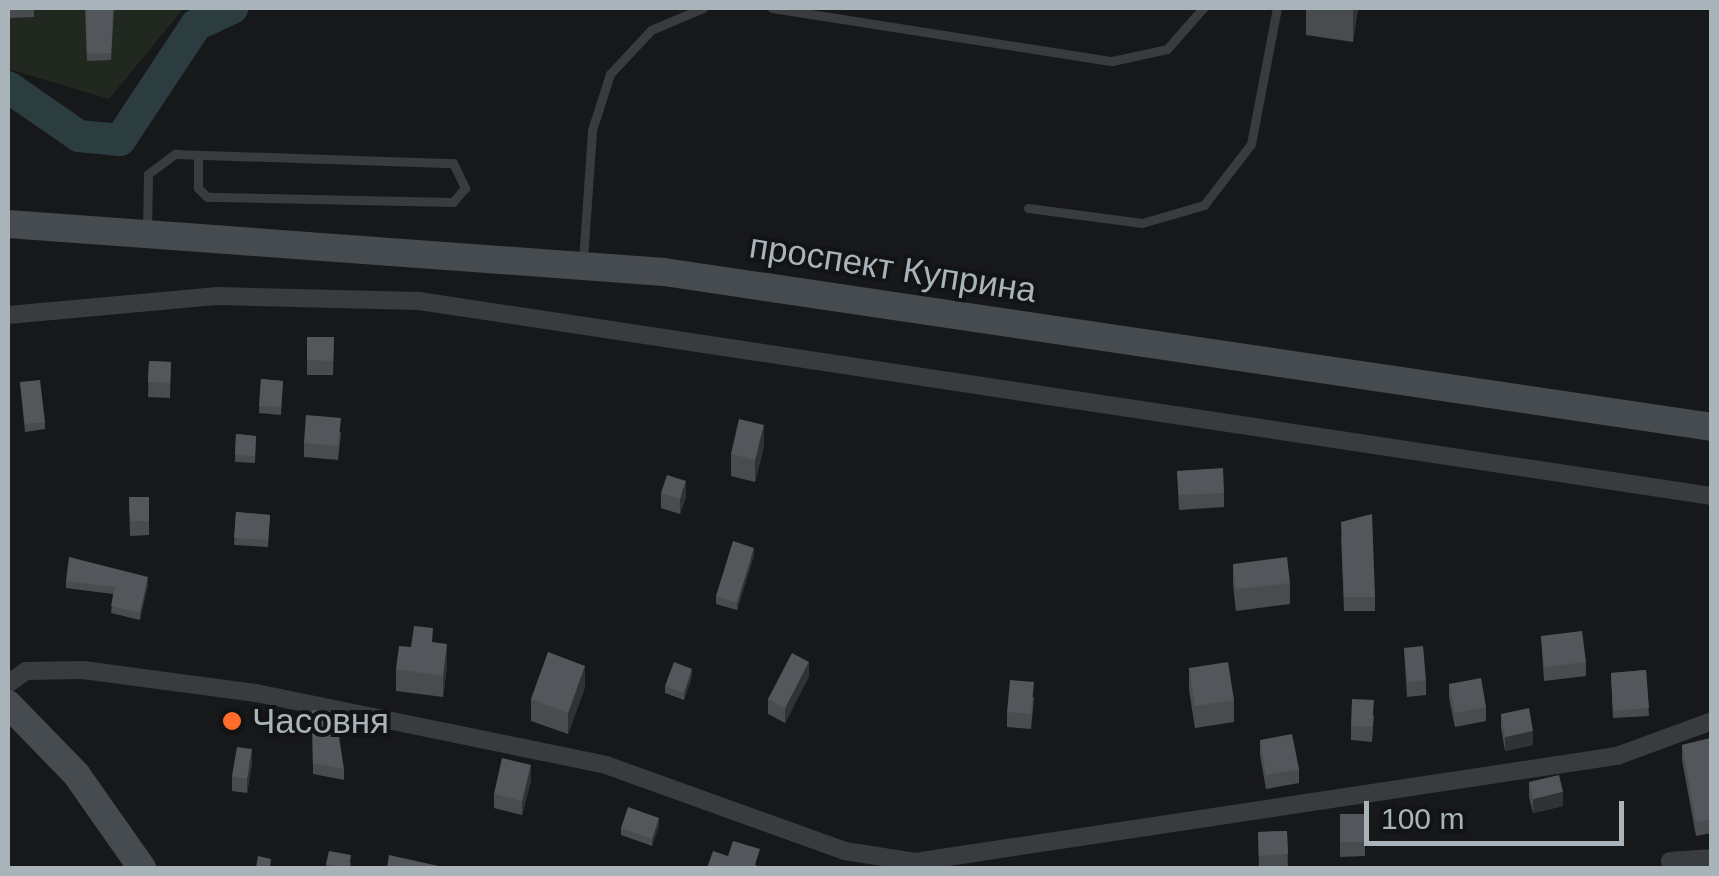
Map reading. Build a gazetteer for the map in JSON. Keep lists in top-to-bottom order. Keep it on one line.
{"streets":{"main road":["проспект Куприна"]},"places":["Часовня"],"scale_bar":"100 m"}
